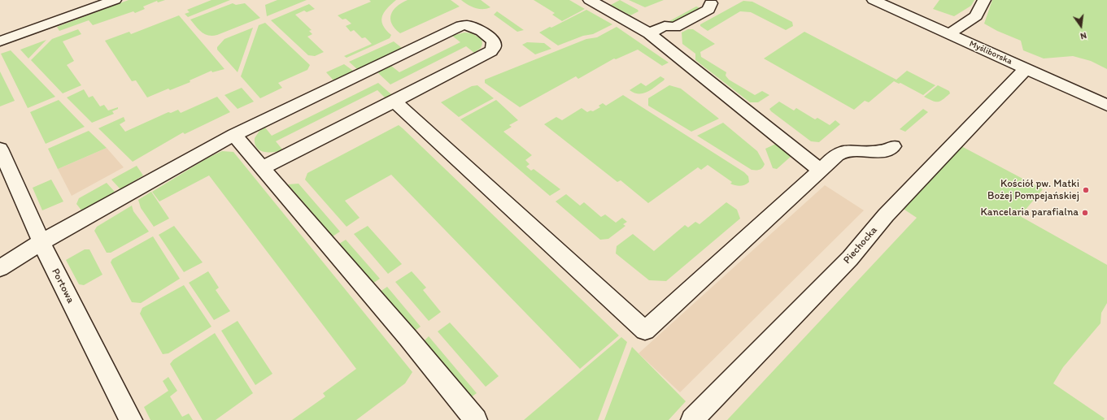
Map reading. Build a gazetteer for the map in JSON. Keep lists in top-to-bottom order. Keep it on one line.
{"streets":{"street":["Myśliborska","Piechocka","Portowa"]},"crossings":[["Myśliborska","Piechocka"]],"places":["Kościół pw. Matki Bożej Pompejańskiej","Kancelaria parafialna"],"north":"bottom"}
